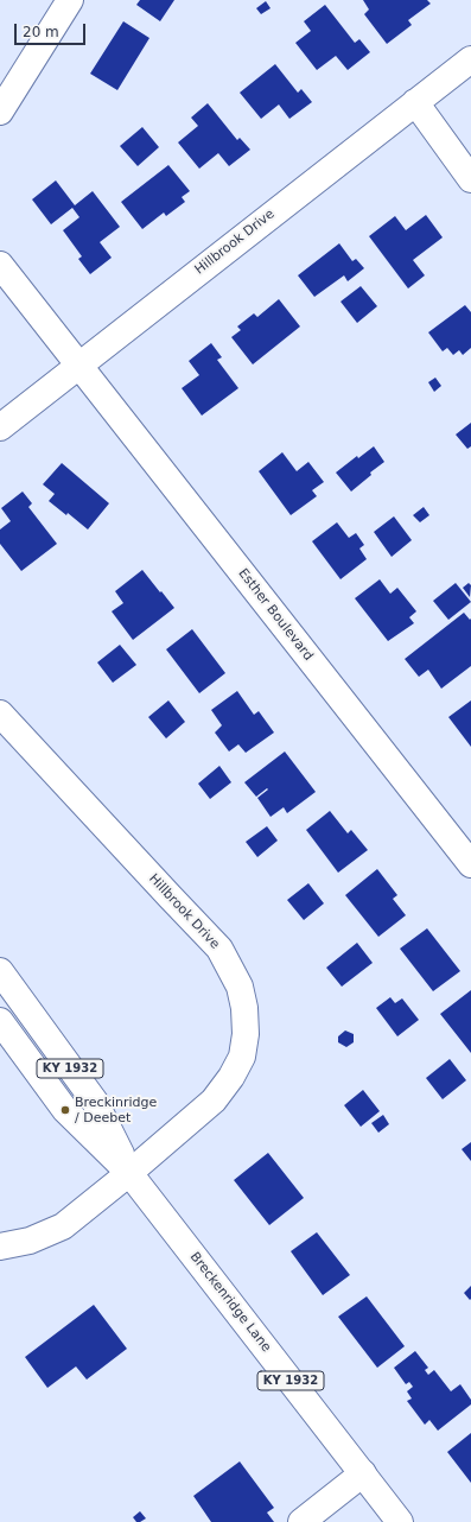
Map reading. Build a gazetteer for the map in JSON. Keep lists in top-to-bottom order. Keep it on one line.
{"streets":{"street":["Hillbrook Drive","Esther Boulevard","KY 1932","Breckenridge Lane"]},"crossings":[["Hillbrook Drive","Esther Boulevard"],["Hillbrook Drive","Breckenridge Lane"]],"places":["Breckinridge / Deebet"],"scale_bar":"20 m"}
